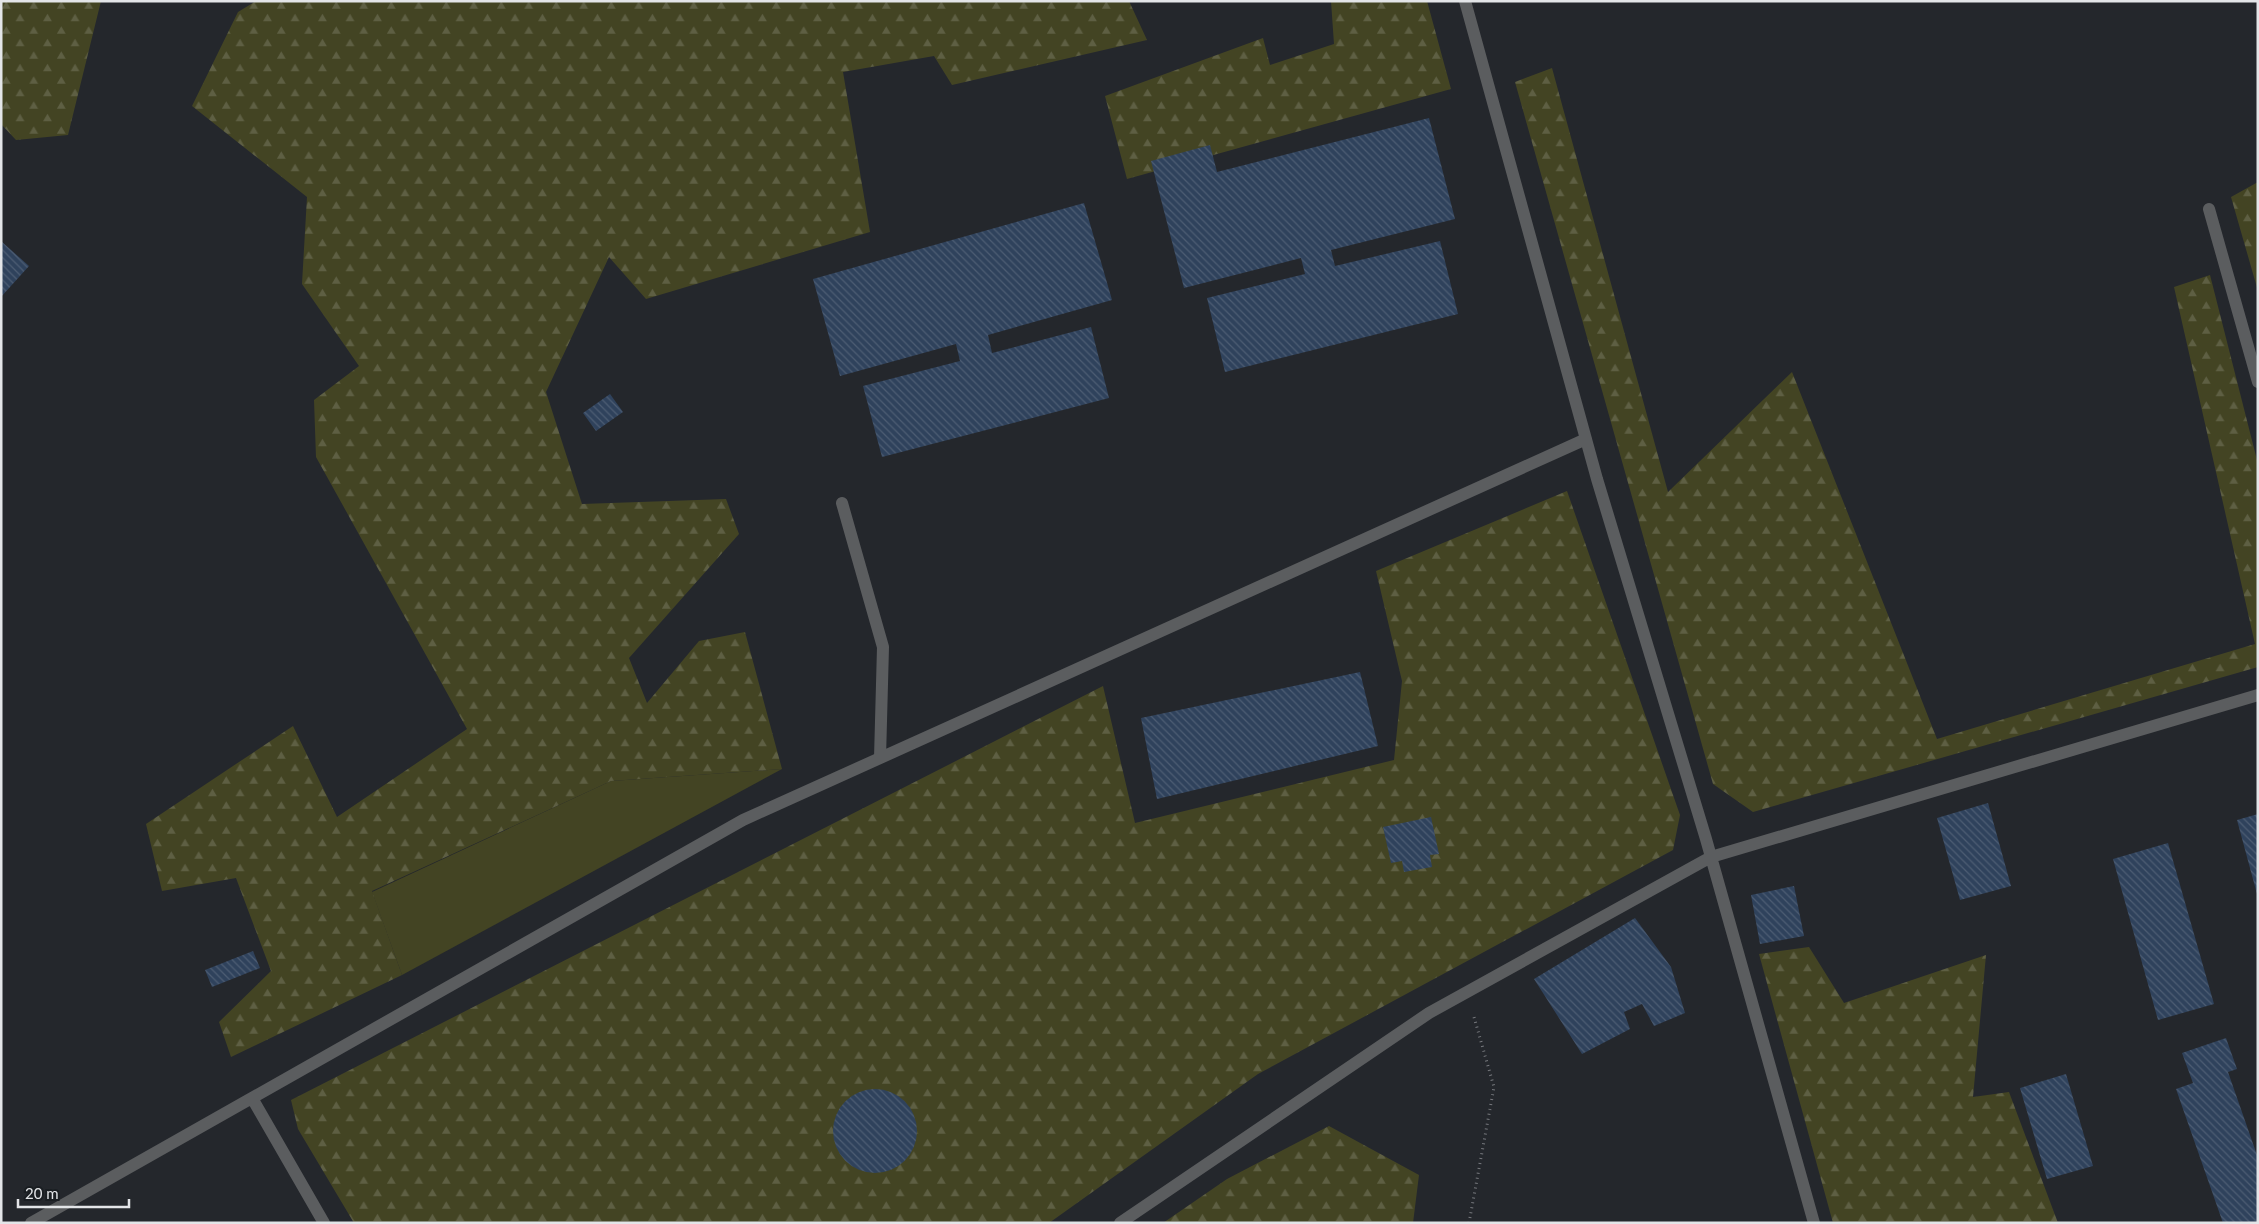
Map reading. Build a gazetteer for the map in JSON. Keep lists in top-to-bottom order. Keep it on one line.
{"scale_bar":"20 m"}
